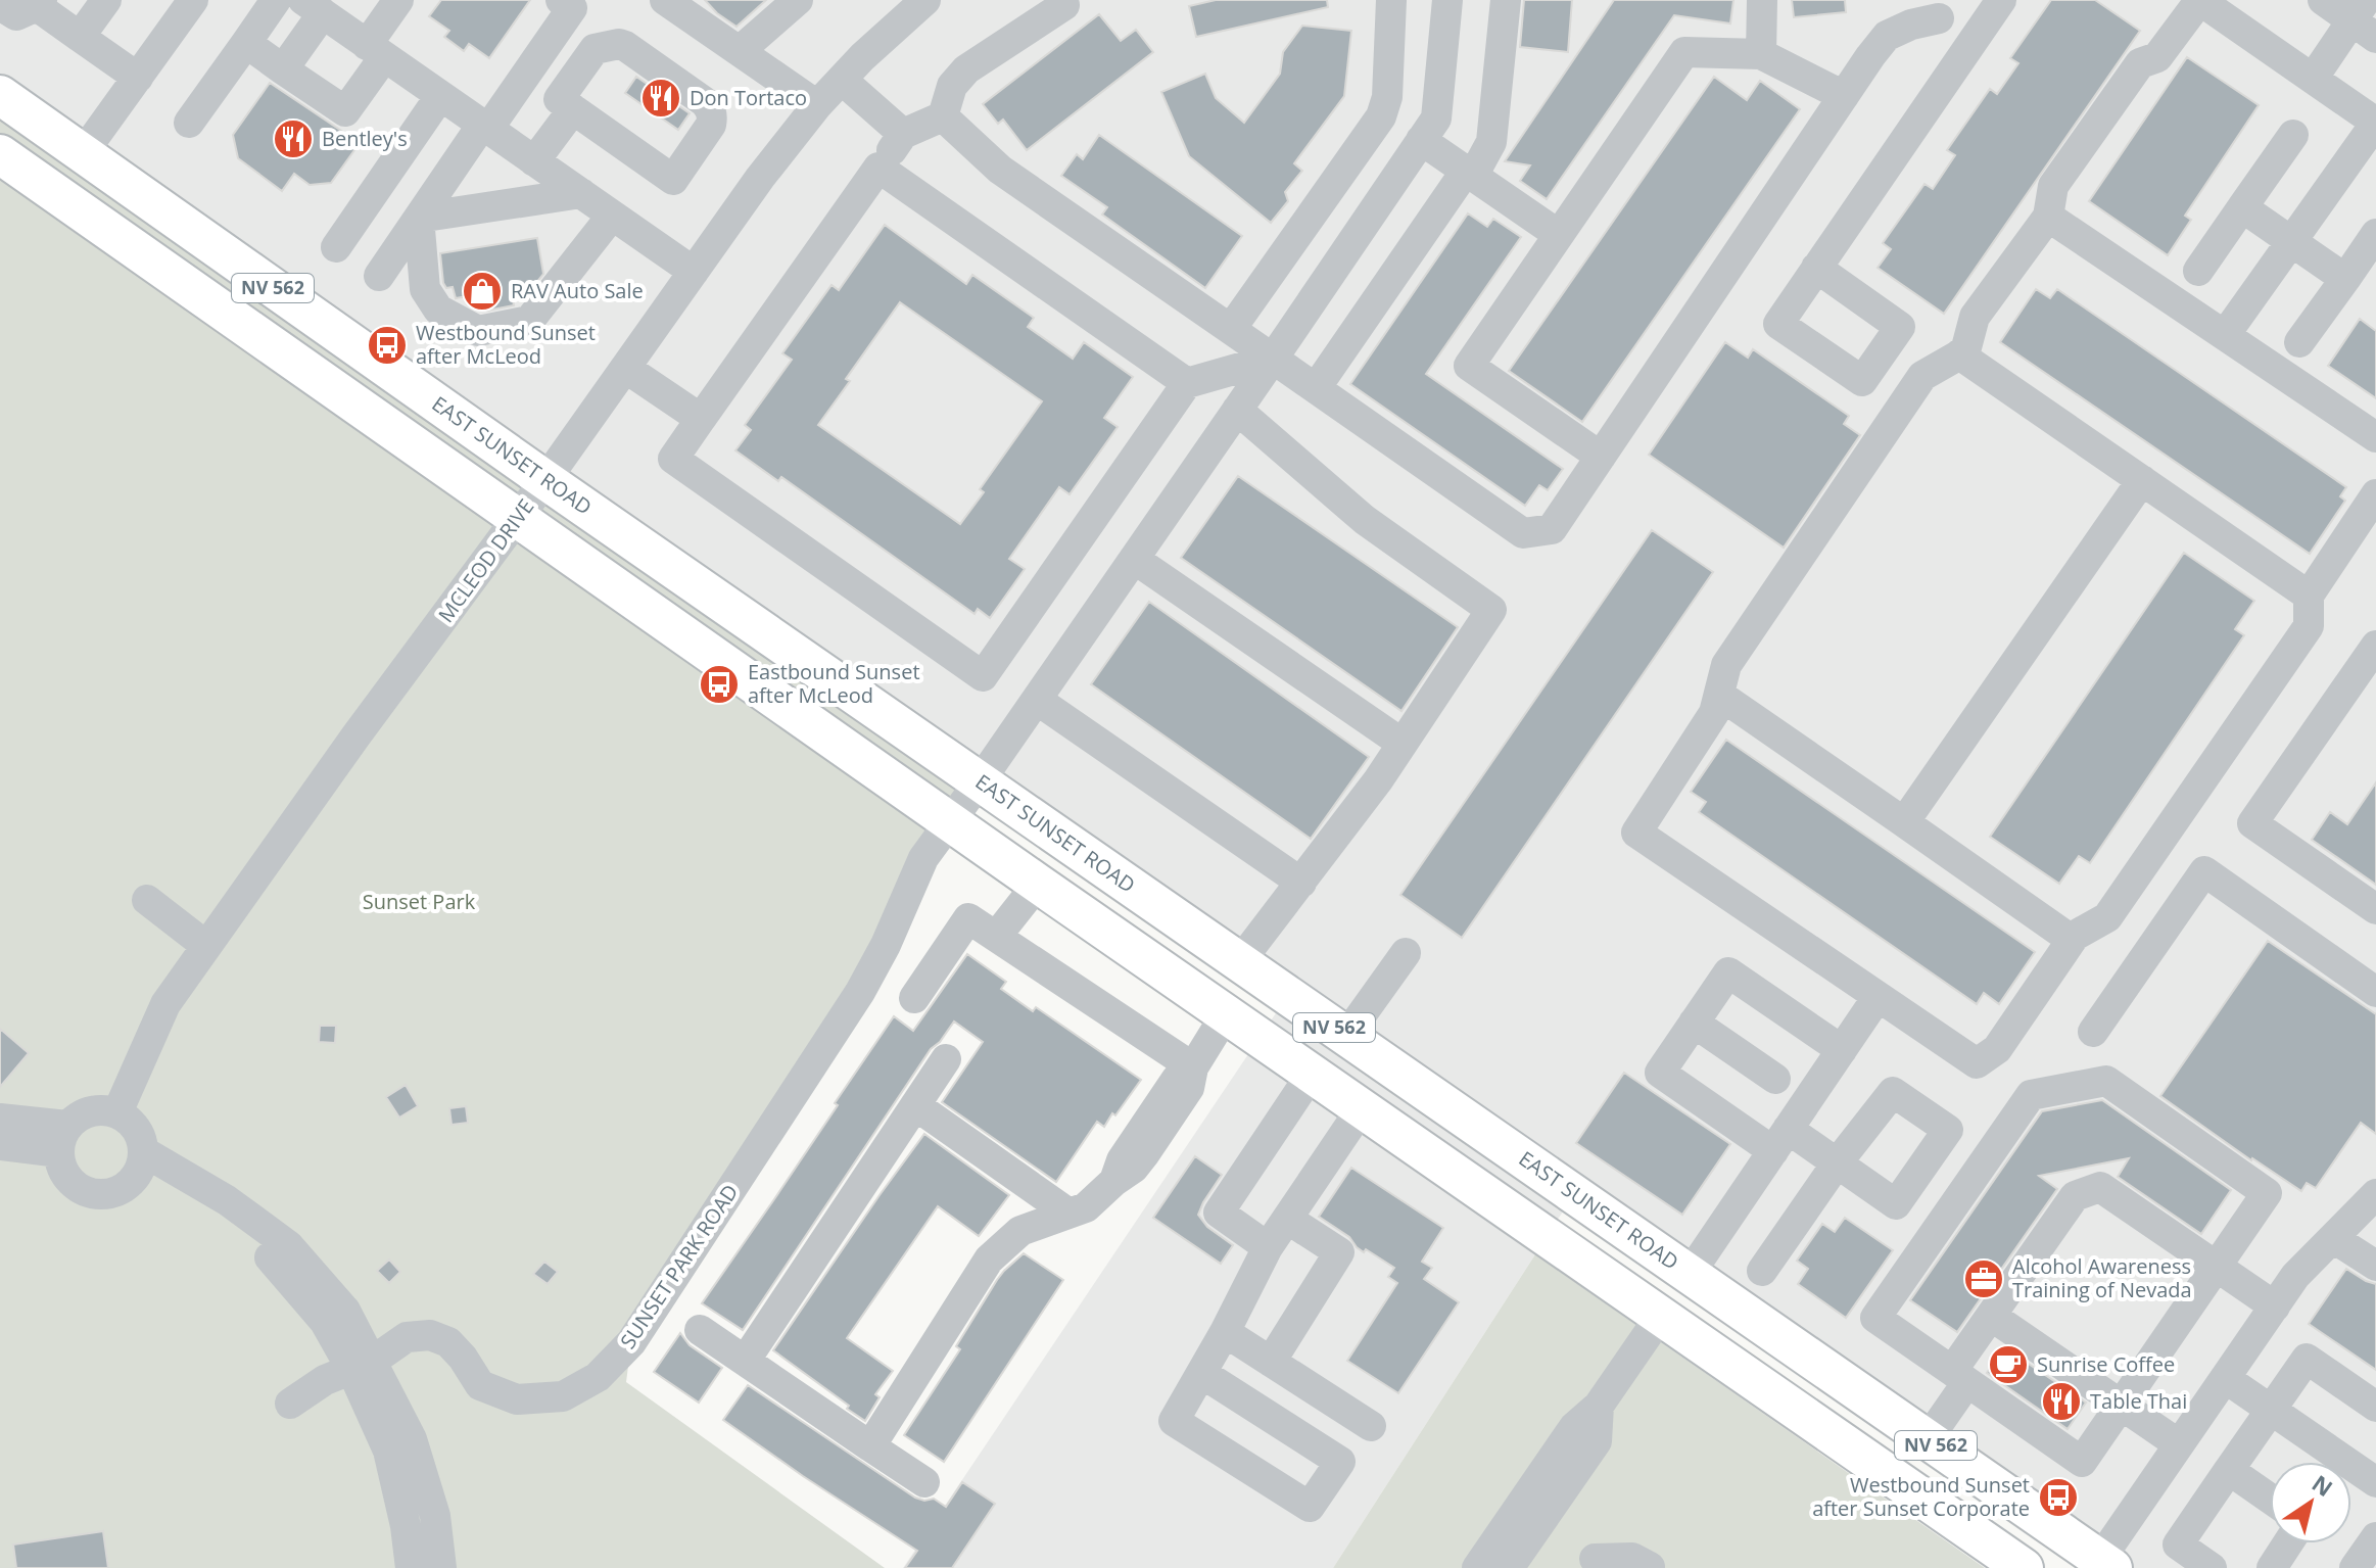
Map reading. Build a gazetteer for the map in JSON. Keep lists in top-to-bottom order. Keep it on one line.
{"streets":{"main road":["NV 562","EAST SUNSET ROAD"],"street":["MCLEOD DRIVE","SUNSET PARK ROAD"]},"crossings":[["NV 562","MCLEOD DRIVE"],["NV 562","SUNSET PARK ROAD"],["EAST SUNSET ROAD","MCLEOD DRIVE"],["EAST SUNSET ROAD","SUNSET PARK ROAD"]],"parks":["Sunset Park"],"places":{"restaurant":["Don Tortaco","Bentley's","Table Thai"],"shop":["RAV Auto Sale"],"bus stop":["Westbound Sunset after McLeod","Eastbound Sunset after McLeod","Westbound Sunset after Sunset Corporate"],"office":["Alcohol Awareness Training of Nevada"],"cafe":["Sunrise Coffee"]},"north":"top right"}
